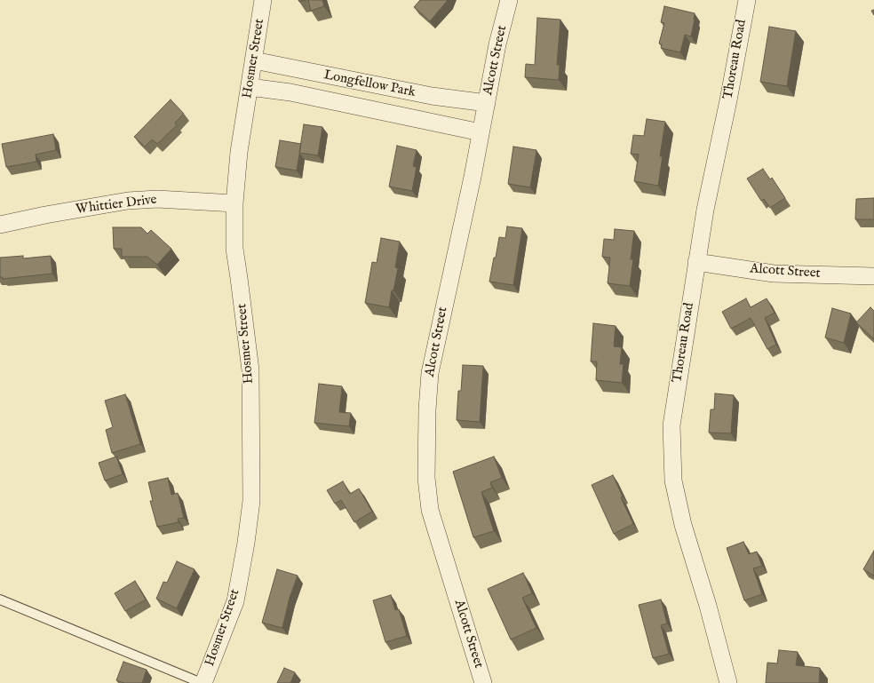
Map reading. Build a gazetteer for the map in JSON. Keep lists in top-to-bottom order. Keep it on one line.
{"streets":{"street":["Hosmer Street","Thoreau Road","Alcott Street","Longfellow Park","Whittier Drive"]},"crossings":[["Hosmer Street","Longfellow Park"],["Hosmer Street","Whittier Drive"],["Thoreau Road","Alcott Street"],["Alcott Street","Longfellow Park"]]}
